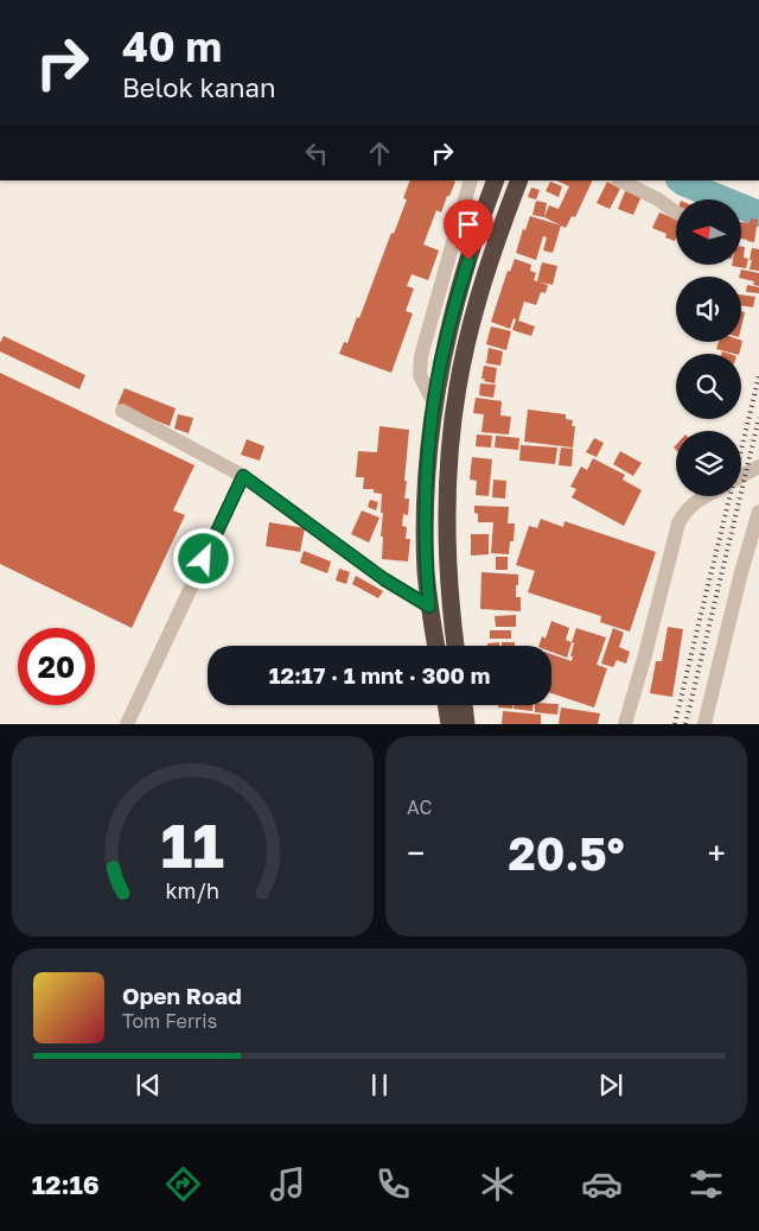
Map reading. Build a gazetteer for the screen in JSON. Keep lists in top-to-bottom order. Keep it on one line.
{"north":"left","page":{"turn":["40 m","Belok kanan"],"limit":"20","trip":"12:17 · 1 mnt · 300 m","tile":"AC","heat":["−","20.5°","+"],"song":["Open Road","Tom Ferris"],"tabs":"12:16","gauge":["11","km/h"]}}
